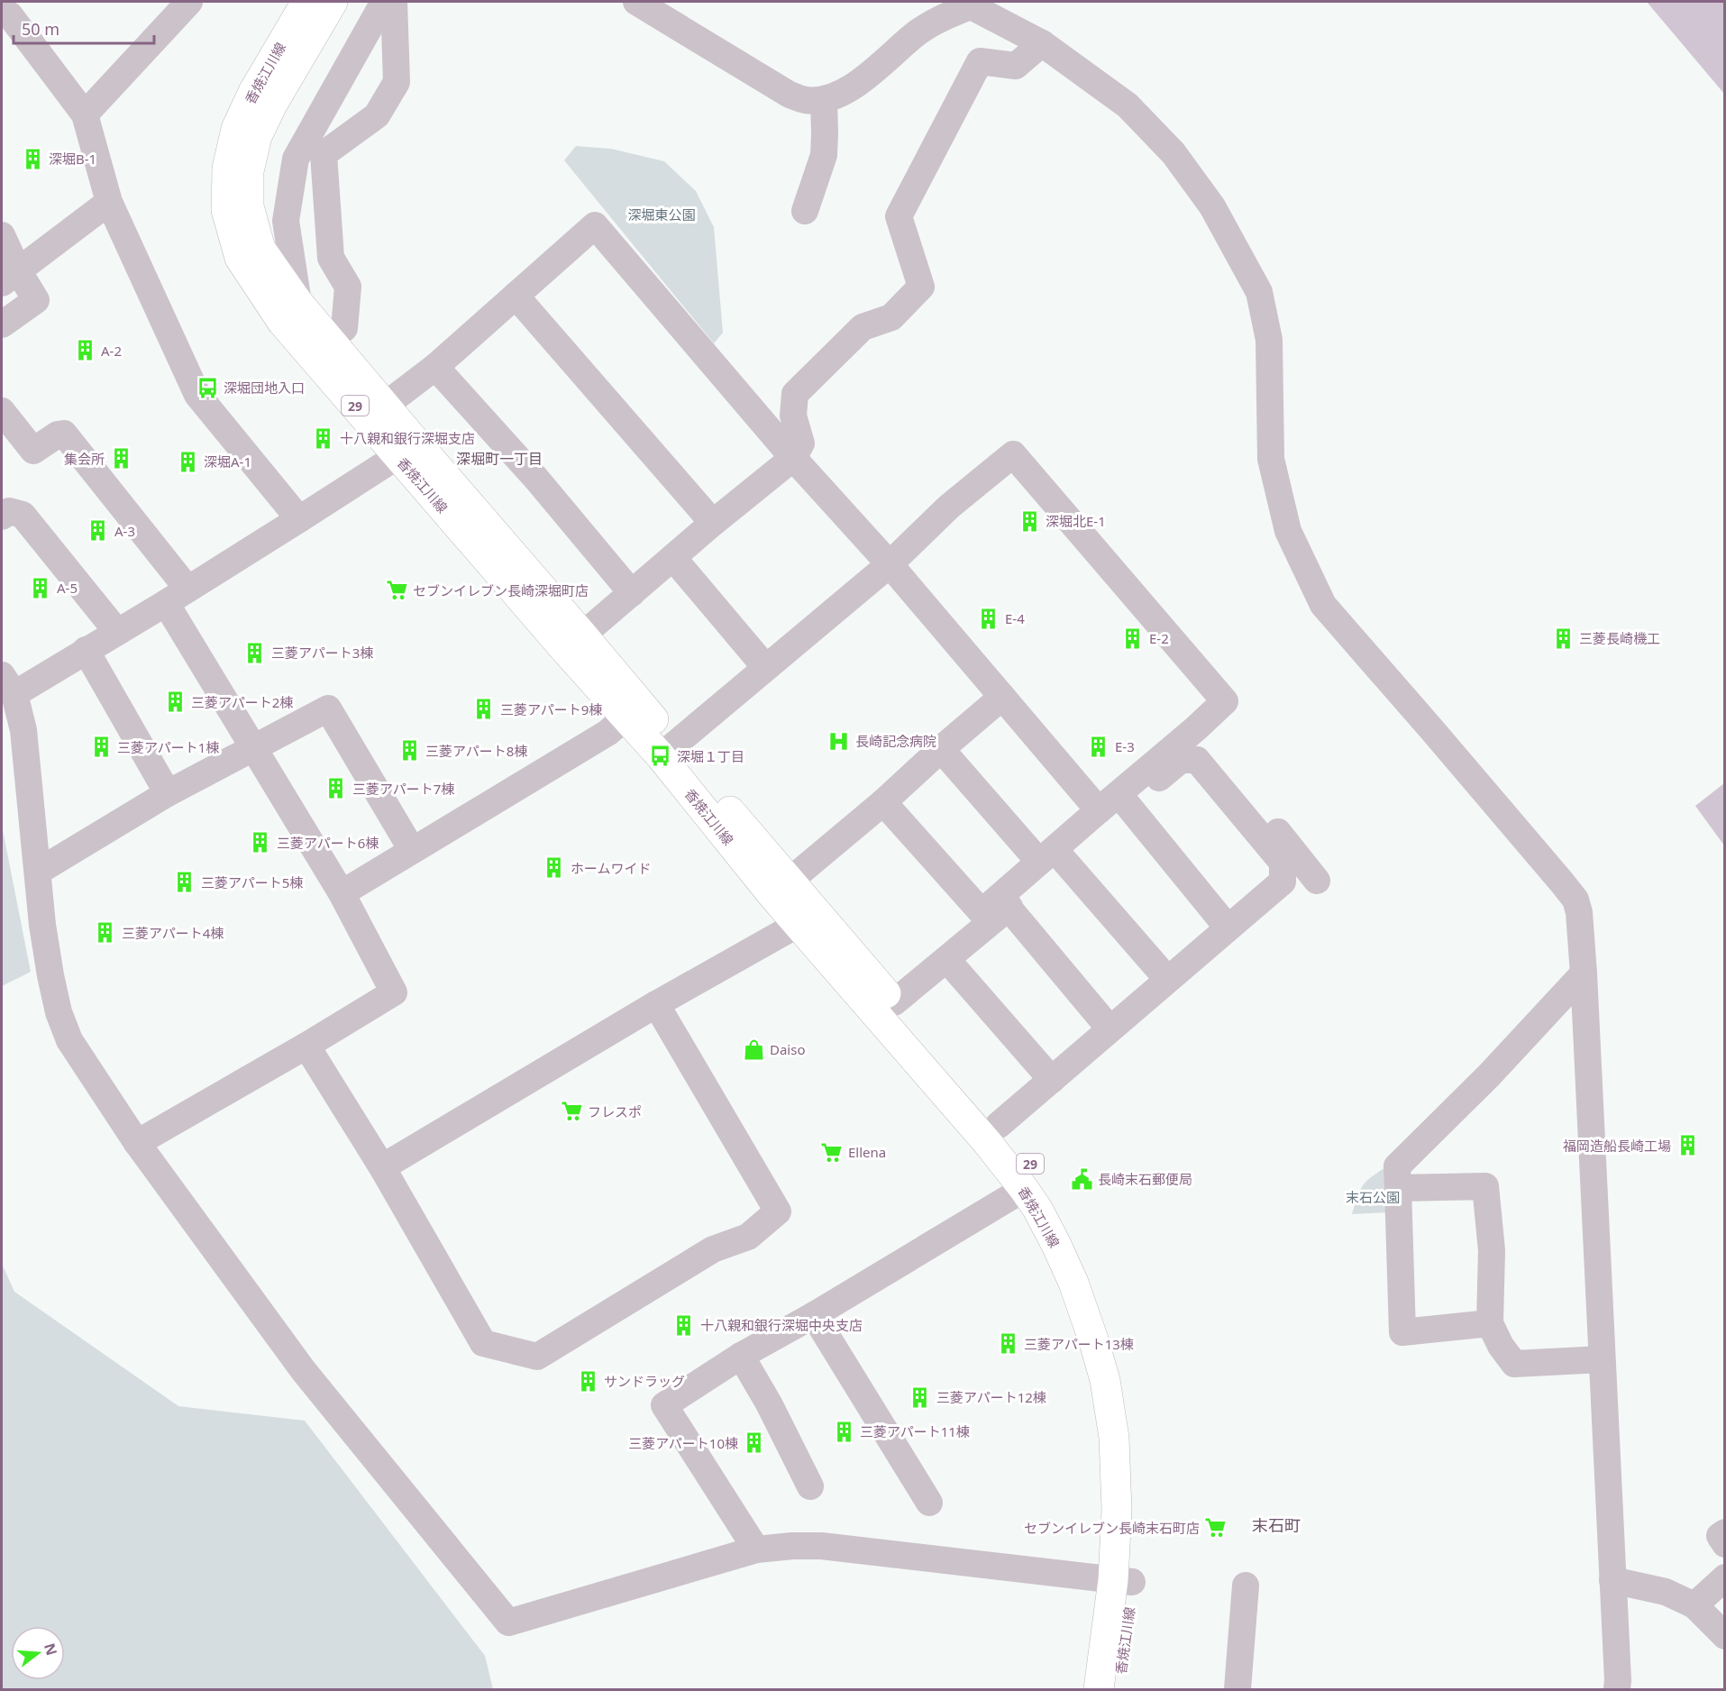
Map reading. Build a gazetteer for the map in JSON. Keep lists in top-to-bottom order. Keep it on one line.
{"streets":{"main road":["香焼江川線","29"]},"districts":["深堀町一丁目","末石町"],"parks":["深堀東公園","末石公園"],"places":{"building":["深堀B-1","A-2","十八親和銀行深堀支店","集会所","深堀A-1","深堀北E-1","A-3","A-5","E-4","E-2","三菱長崎機工","三菱アパート3棟","三菱アパート2棟","三菱アパート9棟","E-3","三菱アパート1棟","三菱アパート8棟","三菱アパート7棟","三菱アパート6棟","ホームワイド","三菱アパート5棟","三菱アパート4棟","福岡造船長崎工場","十八親和銀行深堀中央支店","三菱アパート13棟","サンドラッグ","三菱アパート12棟","三菱アパート11棟","三菱アパート10棟"],"bus stop":["深堀団地入口","深堀１丁目"],"supermarket":["セブンイレブン長崎深堀町店","フレスポ","Ellena","セブンイレブン長崎末石町店"],"hospital":["長崎記念病院"],"shop":["Daiso"],"public building":["長崎末石郵便局"]},"scale_bar":"50 m","north":"right"}
